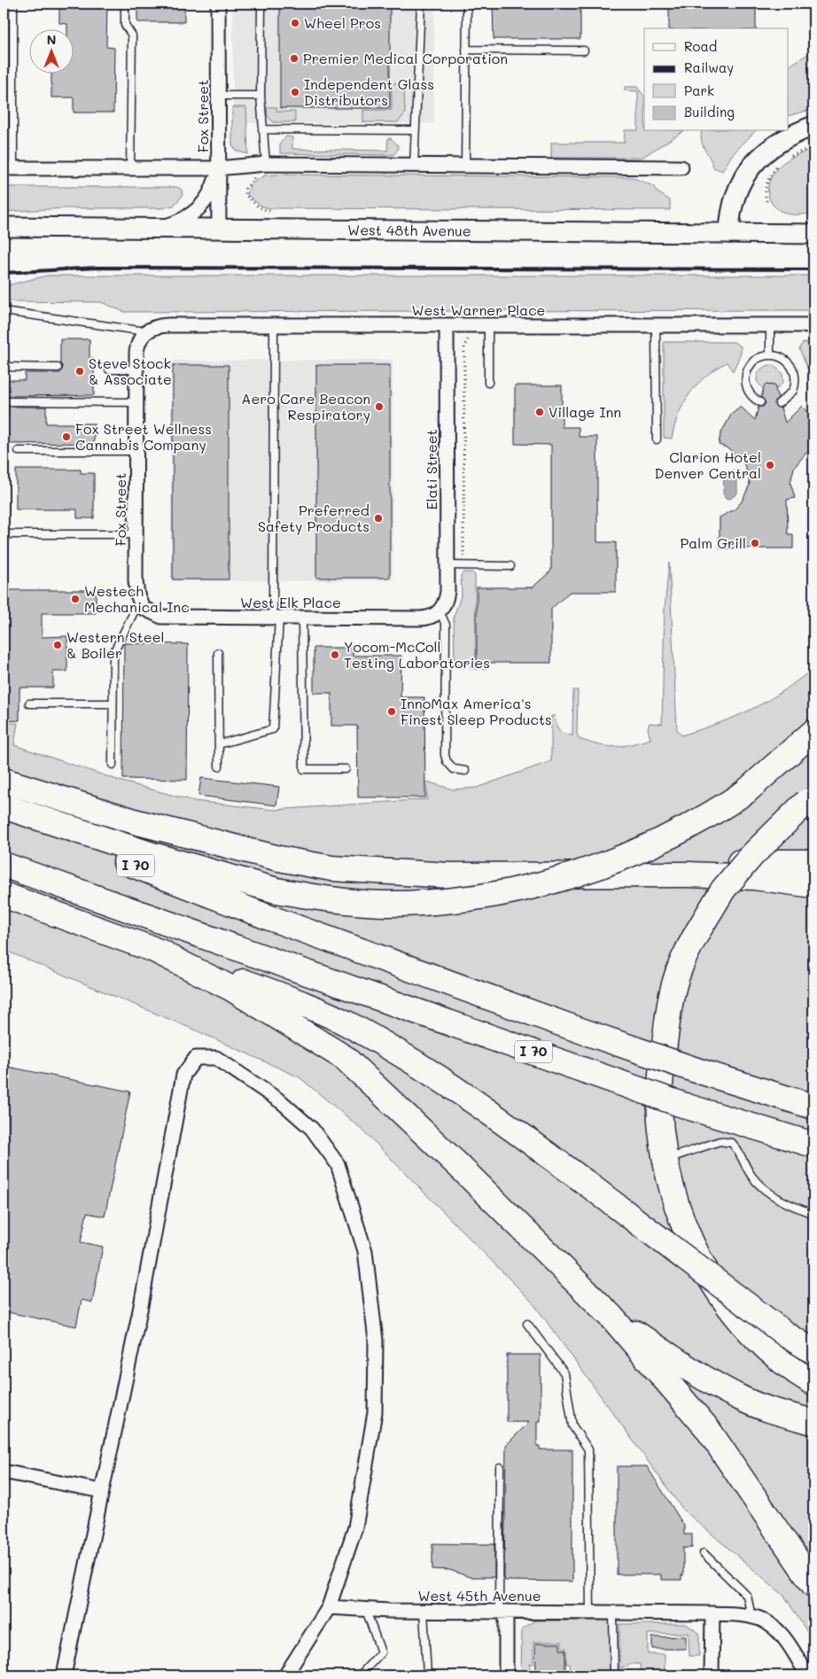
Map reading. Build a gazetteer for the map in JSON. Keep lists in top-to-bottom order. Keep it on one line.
{"streets":{"highway":["I 70"],"street":["Fox Street","West 48th Avenue","West Warner Place","Elati Street","West Elk Place","West 45th Avenue"]},"crossings":[["Fox Street","West 48th Avenue"],["Fox Street","West Warner Place"],["Fox Street","West Elk Place"],["West Warner Place","Elati Street"],["Elati Street","West Elk Place"]],"places":["Wheel Pros","Premier Medical Corporation","Independent Glass Distributors","Steve Stock & Associate","Aero Care Beacon Respiratory","Village Inn","Fox Street Wellness Cannabis Company","Clarion Hotel Denver Central","Preferred Safety Products","Palm Grill","Westech Mechanical Inc","Western Steel & Boiler","Yocom-McColl Testing Laboratories","InnoMax America's Finest Sleep Products"],"legend":["Road","Railway","Park","Building"],"north":"top"}
